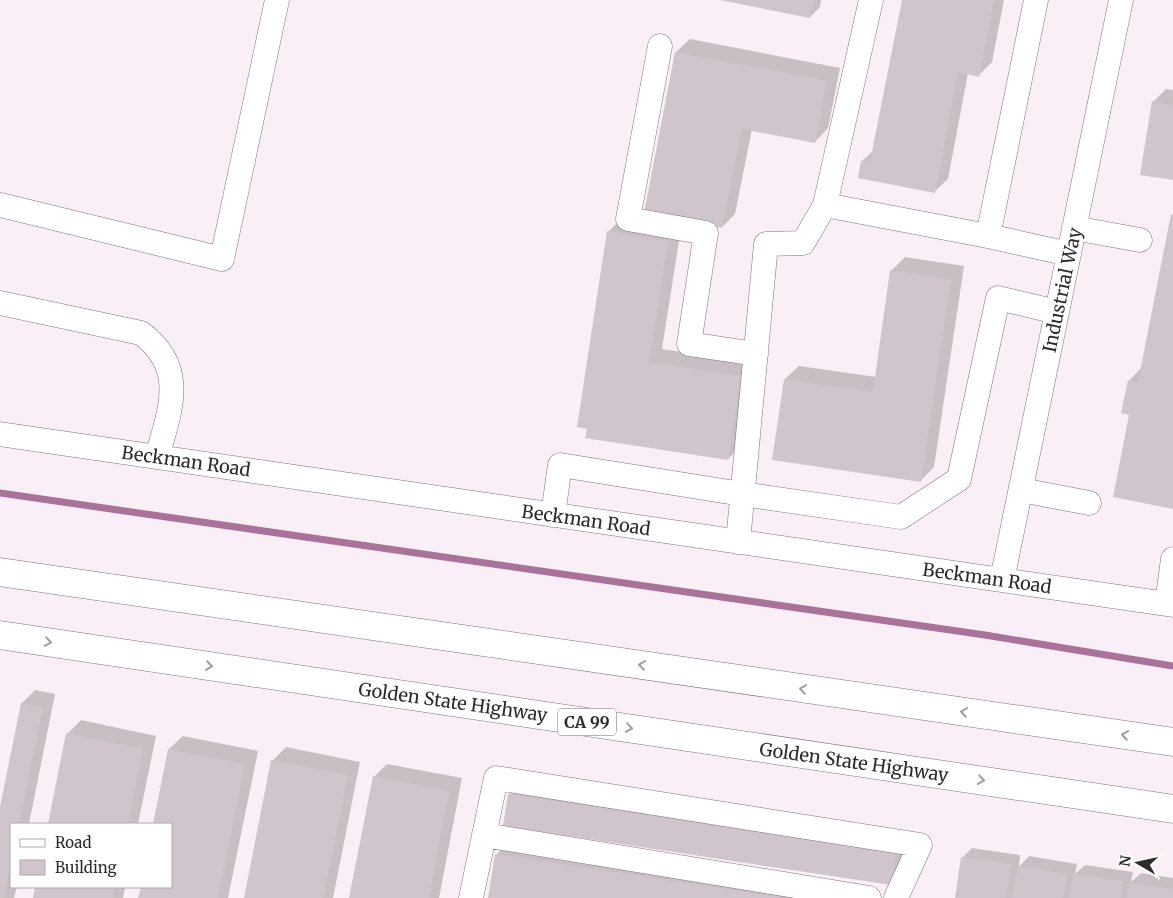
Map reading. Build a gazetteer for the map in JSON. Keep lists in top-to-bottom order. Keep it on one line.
{"streets":{"highway":["Golden State Highway","CA 99"],"street":["Industrial Way","Beckman Road"]},"crossings":[["Industrial Way","Beckman Road"]],"legend":["Road","Building"],"north":"left"}
